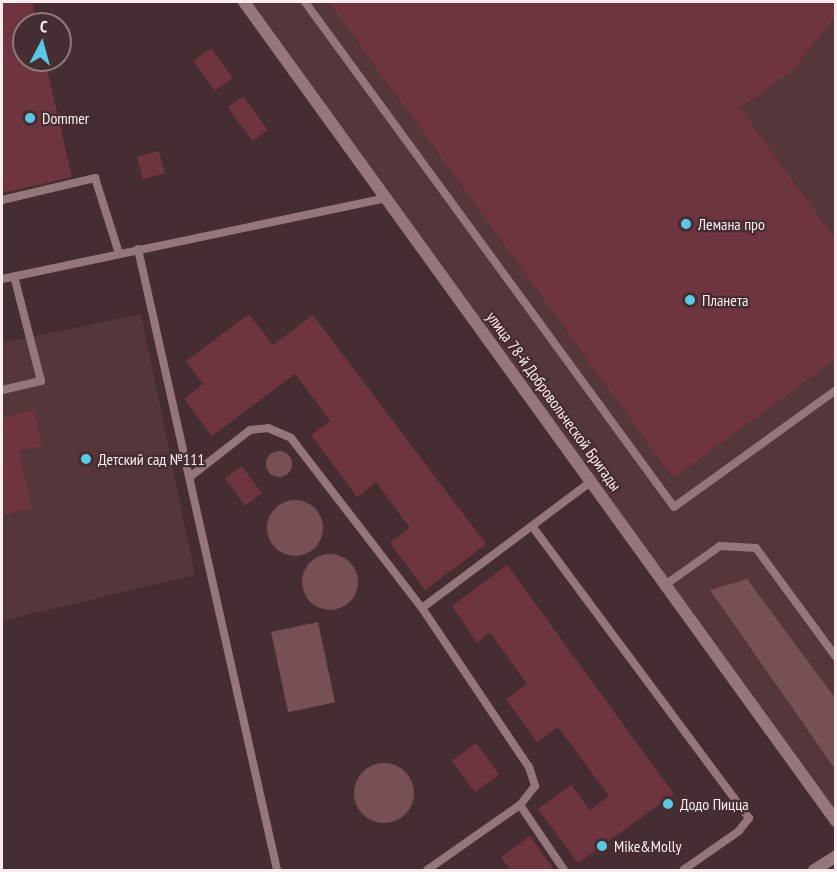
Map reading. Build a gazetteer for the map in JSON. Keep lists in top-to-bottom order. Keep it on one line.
{"streets":{"street":["улица 78-й Добровольческой Бригады"]},"places":["Dommer","Лемана про","Планета","Детский сад №111","Додо Пицца","Mike&Molly"],"north":"top"}
